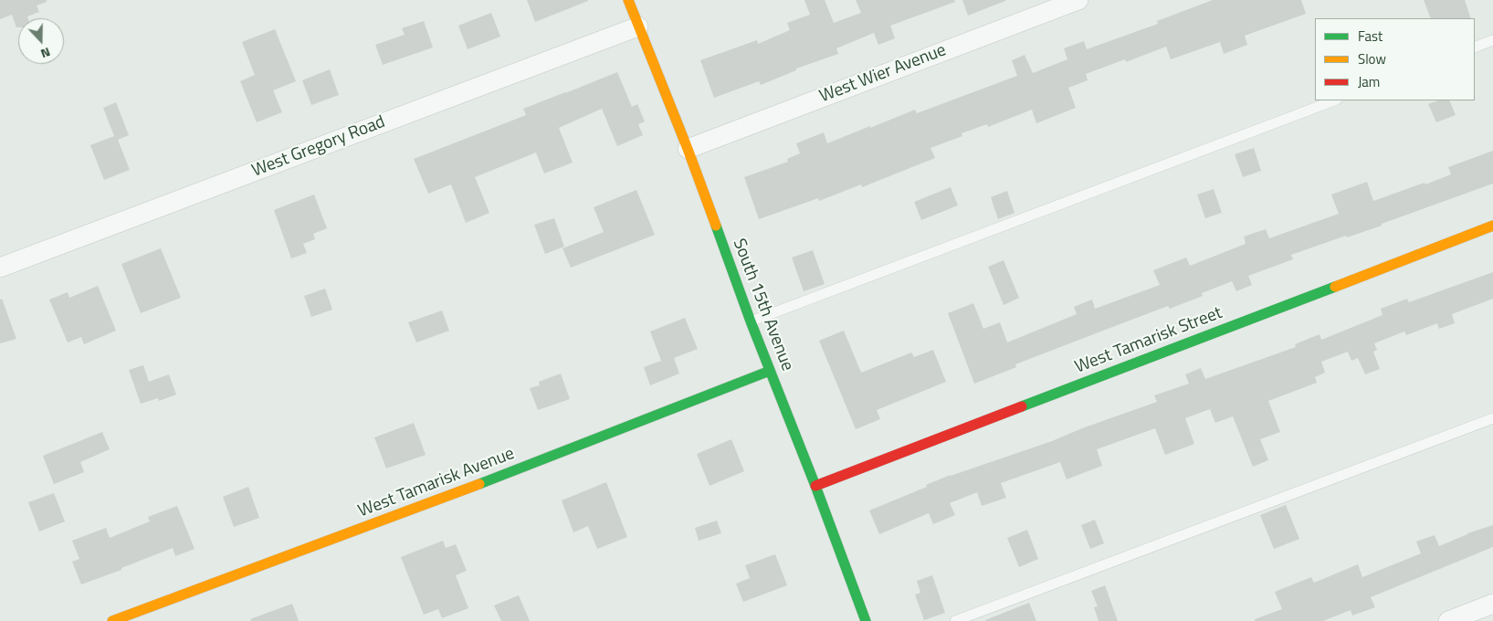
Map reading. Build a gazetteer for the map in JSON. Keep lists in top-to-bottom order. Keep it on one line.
{"streets":{"street":["West Wier Avenue","West Gregory Road","South 15th Avenue","West Tamarisk Street","West Tamarisk Avenue"]},"crossings":[["West Wier Avenue","South 15th Avenue"],["West Gregory Road","South 15th Avenue"],["South 15th Avenue","West Tamarisk Street"],["South 15th Avenue","West Tamarisk Avenue"]],"legend":["Fast","Slow","Jam"],"north":"bottom"}
